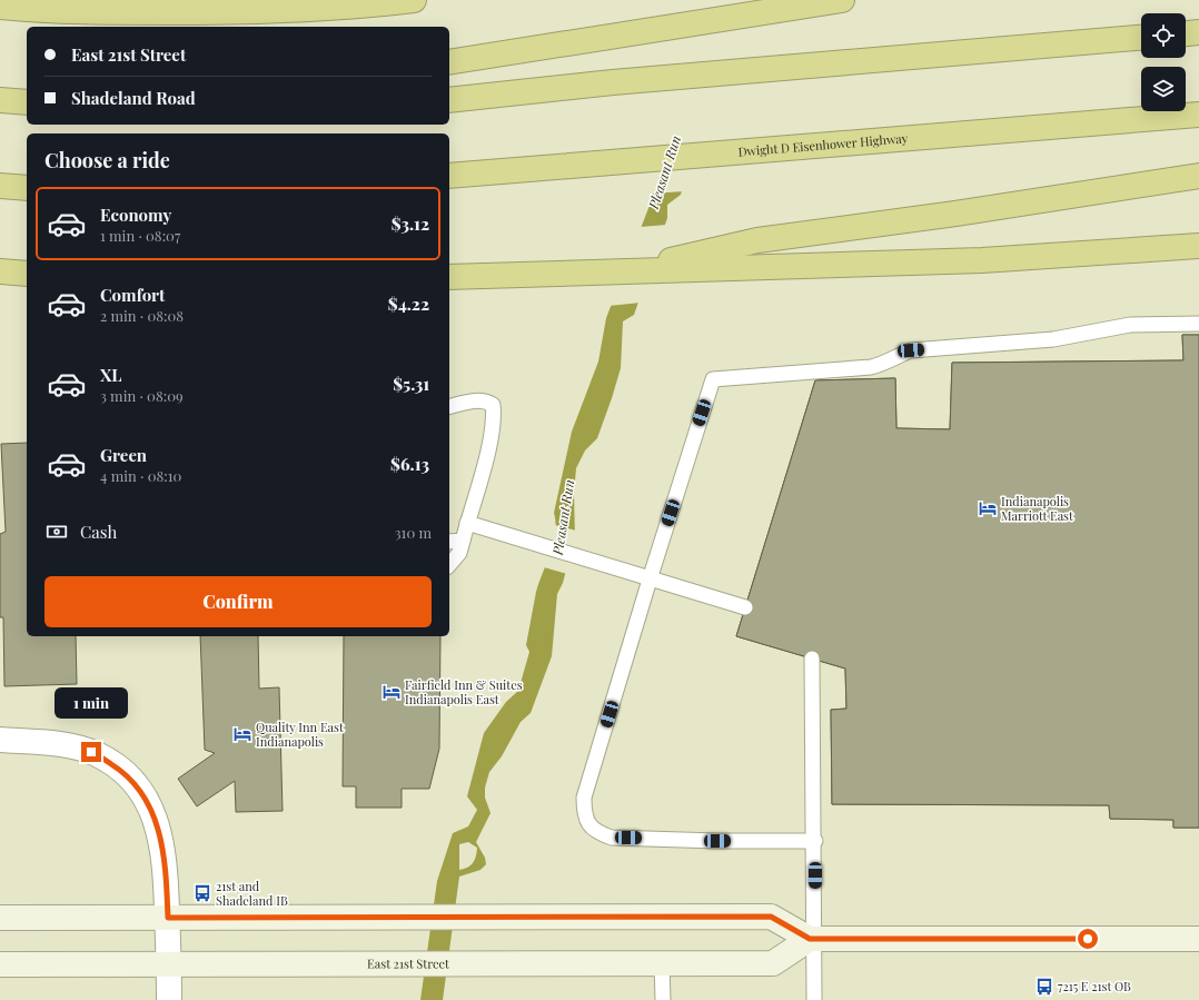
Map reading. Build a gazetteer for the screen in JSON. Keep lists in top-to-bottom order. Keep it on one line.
{"streets":{"highway":["Dwight D Eisenhower Highway"],"main road":["East 21st Street"]},"water":["Pleasant Run"],"places":{"hotel":["Indianapolis Marriott East","Fairfield Inn & Suites Indianapolis East","Quality Inn East Indianapolis"],"bus stop":["21st and Shadeland IB","7215 E 21st OB"]},"page":{"banner":["East 21st Street","Shadeland Road"],"heading":"Choose a ride","list":[{"name":"Economy","note":"1 min · 08:07","value":"$3.12"},{"name":"Comfort","note":"2 min · 08:08","value":"$4.22"},{"name":"XL","note":"3 min · 08:09","value":"$5.31"},{"name":"Green","note":"4 min · 08:10","value":"$6.13"}],"pay":["Cash","310 m"],"buttons":"Confirm","bubble":"1 min"}}
